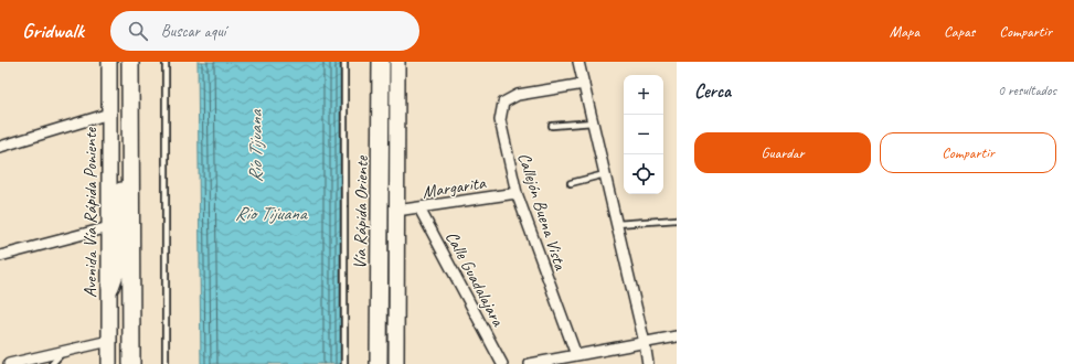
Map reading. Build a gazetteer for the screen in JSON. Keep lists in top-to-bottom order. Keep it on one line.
{"streets":{"highway":["Vía Rápida Oriente"],"main road":["Avenida Vía Rápida Poniente"],"street":["Margarita","Callejón Buena Vista","Calle Guadalajara"]},"crossings":[["Margarita","Callejón Buena Vista"],["Margarita","Calle Guadalajara"]],"water":["Río Tijuana","Rio Tijuana"],"page":{"header":"Gridwalk","search":"Buscar aquí","nav":["Mapa","Capas","Compartir"],"heading":["Cerca","0 resultados"],"map_buttons":["+","−"],"buttons":["Guardar","Compartir"]}}
